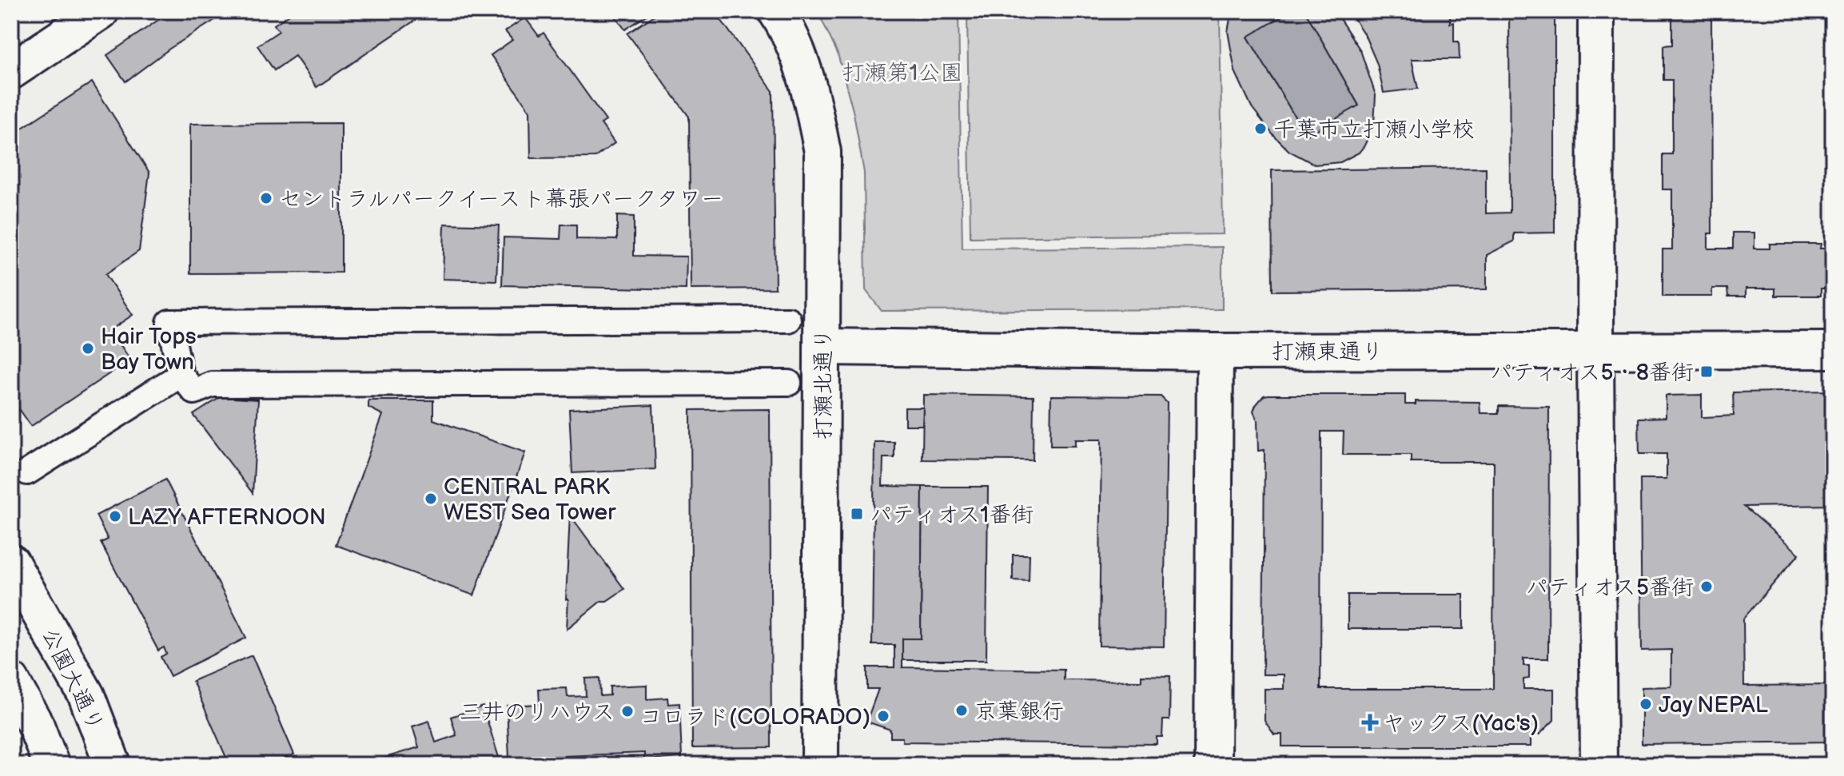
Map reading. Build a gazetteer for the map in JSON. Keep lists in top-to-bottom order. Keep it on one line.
{"streets":{"street":["打瀬東通り","打瀬北通り","公園大通り"]},"crossings":[["打瀬東通り","打瀬北通り"]],"parks":["打瀬第1公園"],"places":{"other":["千葉市立打瀬小学校","セントラルパークイースト幕張パークタワー","Hair Tops Bay Town","CENTRAL PARK WEST Sea Tower","LAZY AFTERNOON","パティオス5番街","Jay NEPAL","京葉銀行","三井のリハウス","コロラド(COLORADO)"],"transit":["パティオス5・8番街","パティオス1番街"],"health":["ヤックス(Yac's)"]}}
